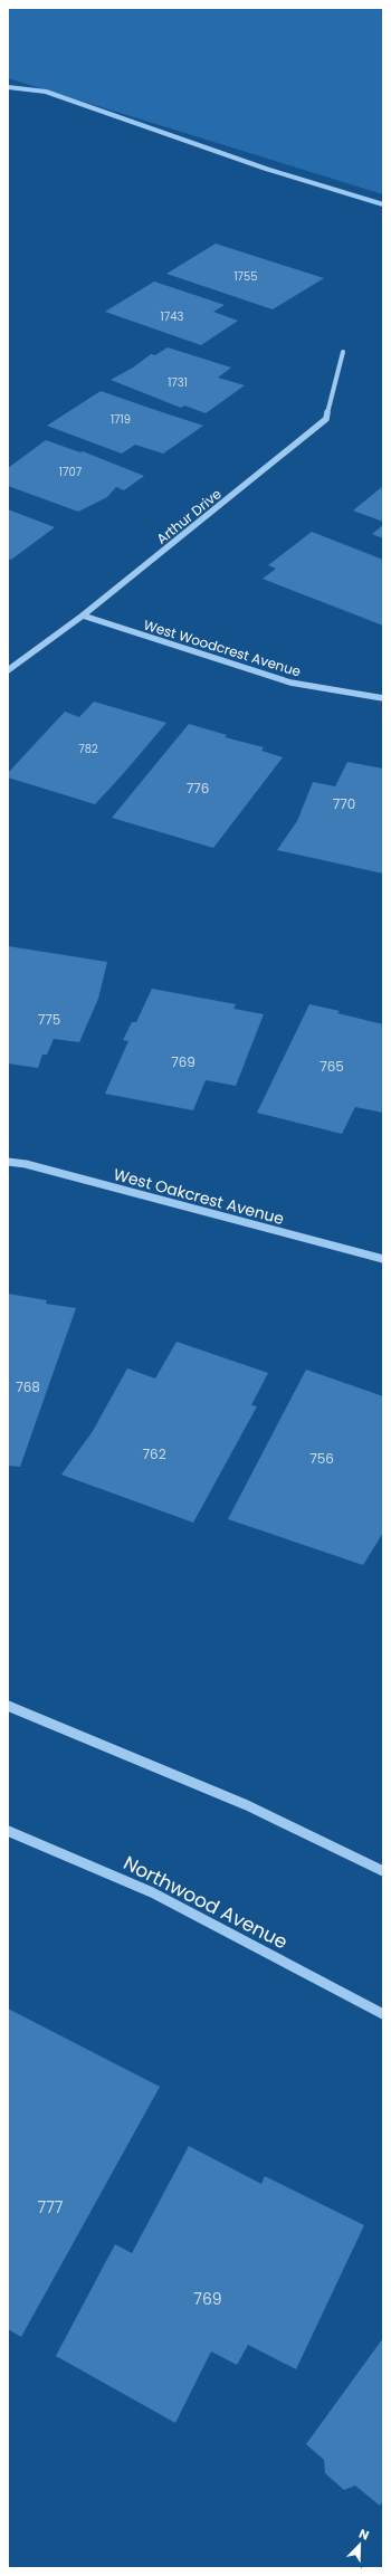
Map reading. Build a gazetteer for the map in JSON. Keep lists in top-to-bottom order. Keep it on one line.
{"streets":{"street":["Arthur Drive","West Woodcrest Avenue","West Oakcrest Avenue","Northwood Avenue"]},"crossings":[["Arthur Drive","West Woodcrest Avenue"]],"house_numbers":["1755","1743","1731","1719","1707","782","776","770","775","769","765","768","762","756","777","769"],"north":"top right"}
